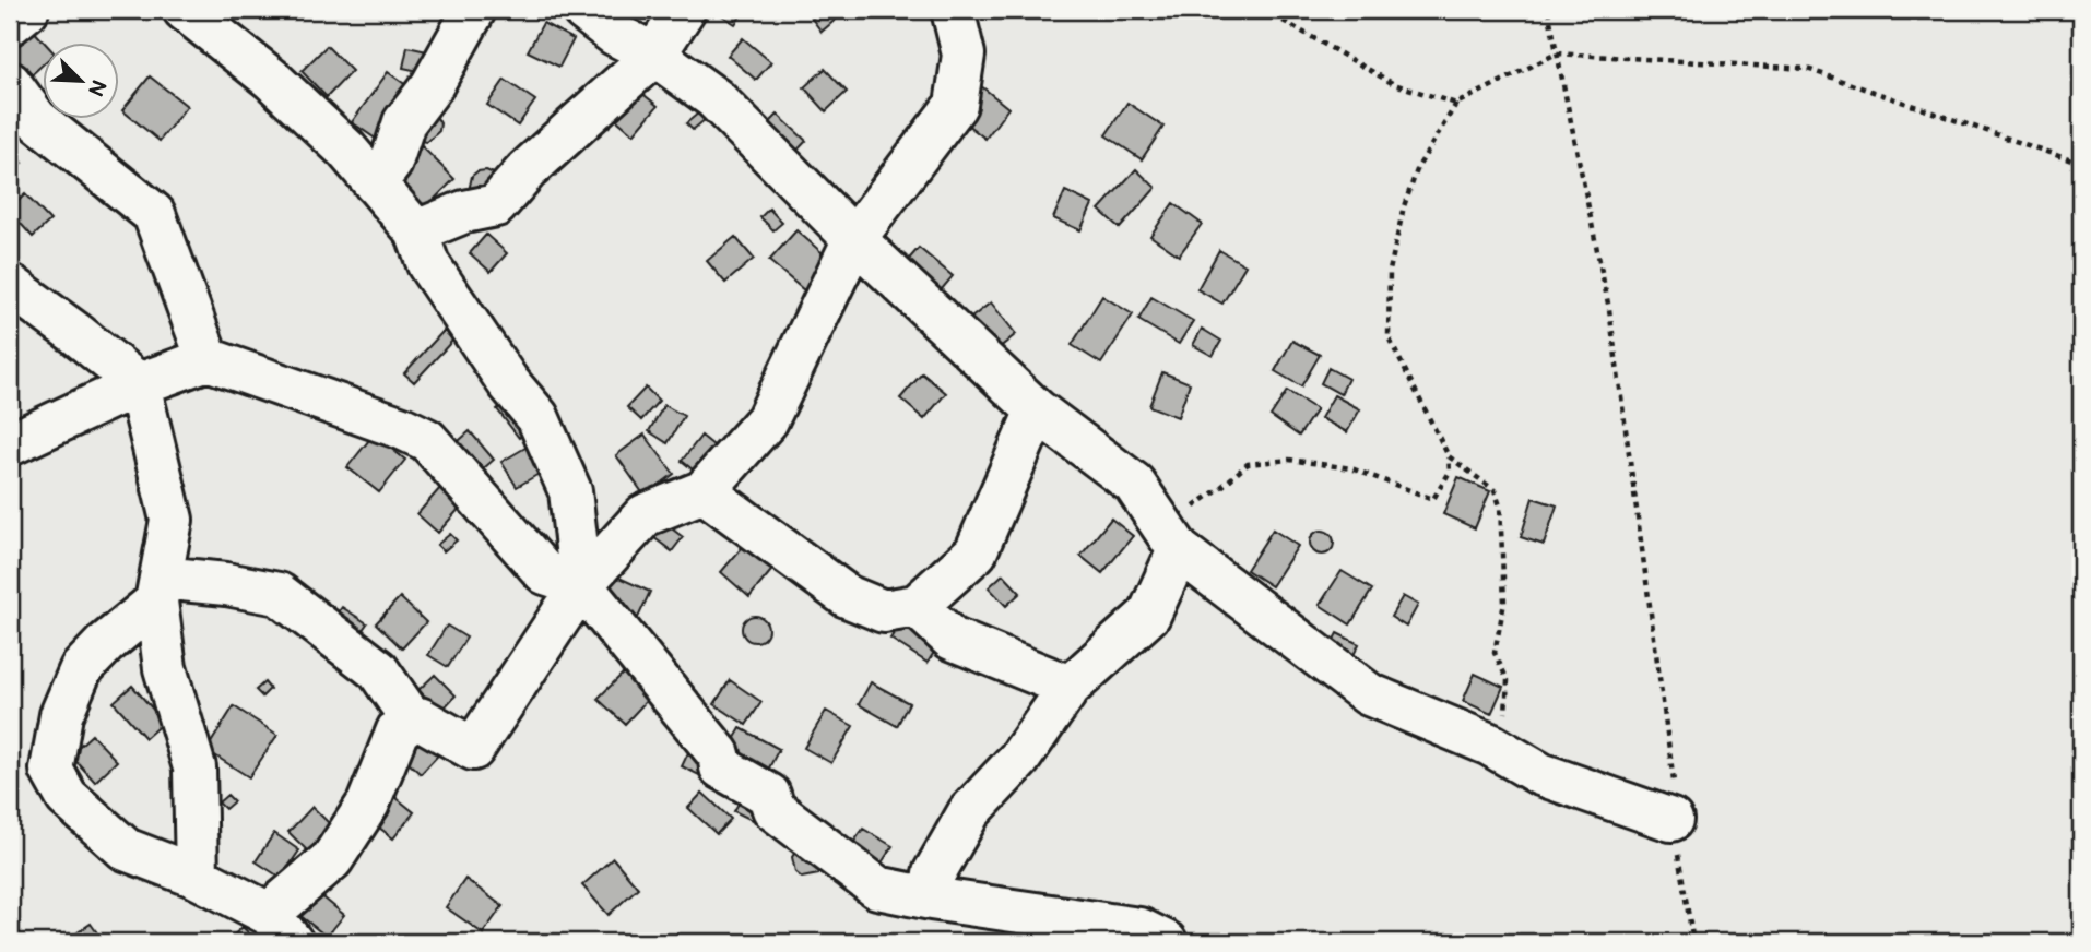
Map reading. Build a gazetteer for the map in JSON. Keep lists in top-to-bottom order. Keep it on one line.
{"north":"bottom right"}
